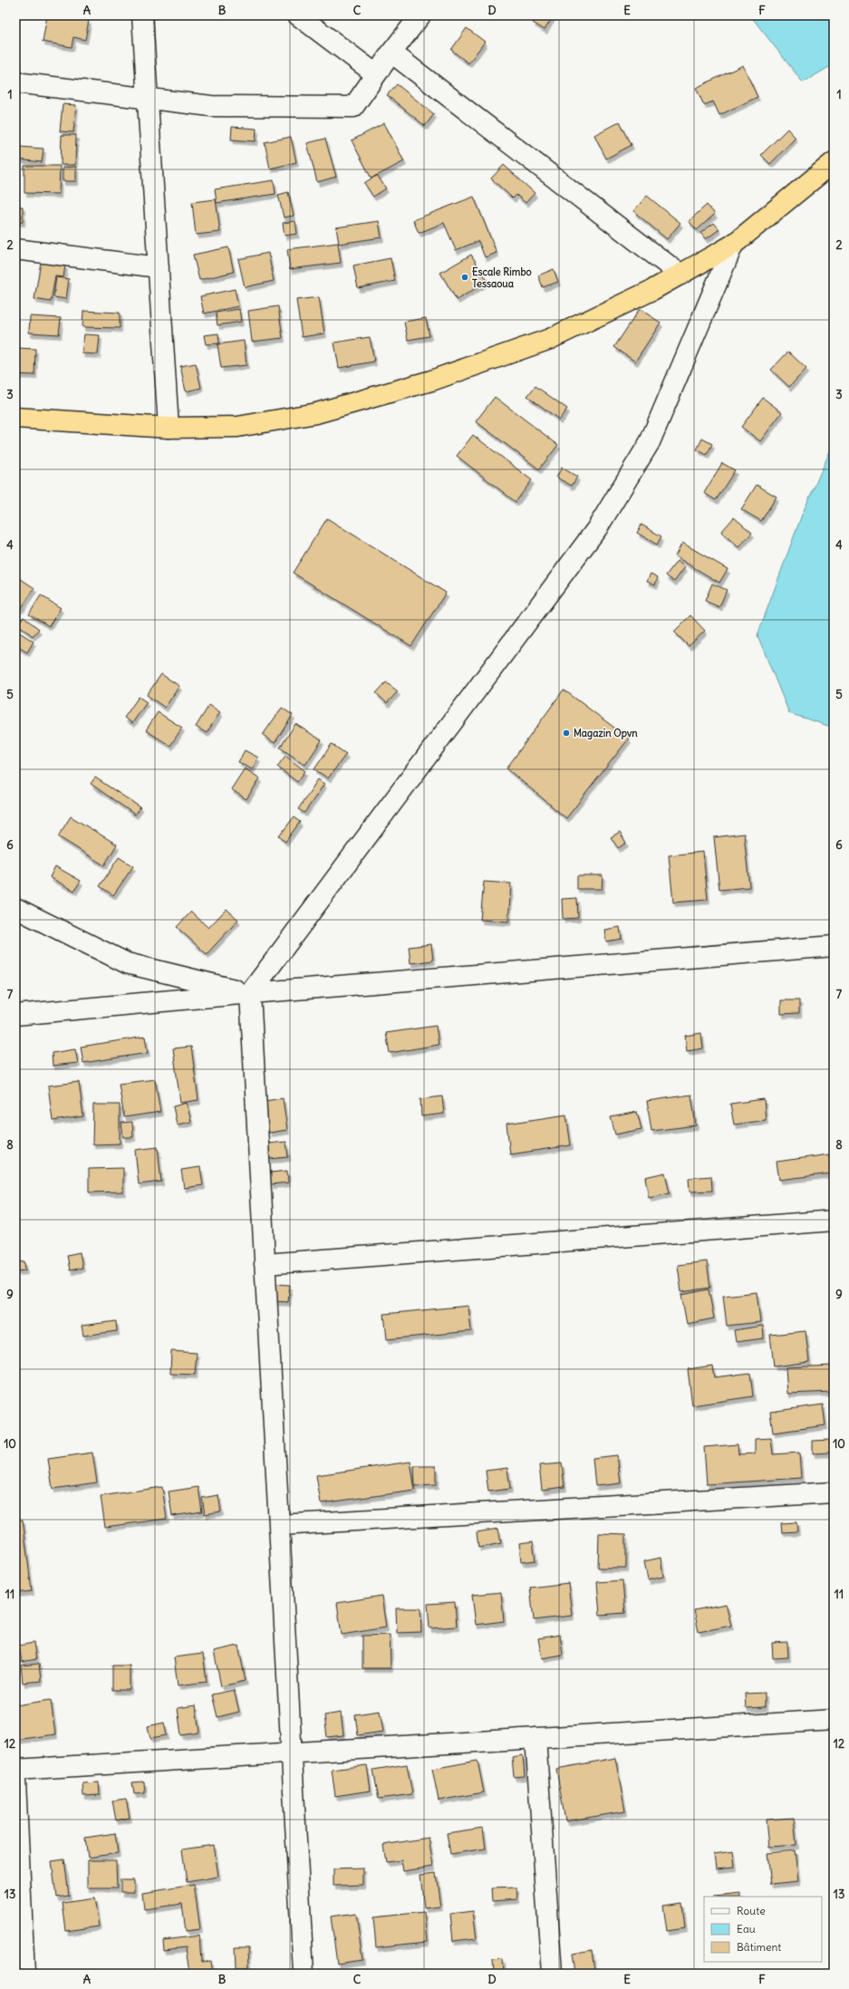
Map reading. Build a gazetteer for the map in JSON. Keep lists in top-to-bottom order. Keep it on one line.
{"places":["Escale Rimbo Tessaoua","Magazin Opvn"],"legend":["Route","Eau","Bâtiment"],"grid":{"columns":["A","B","C","D","E","F"],"rows":["1","2","3","4","5","6","7","8","9","10","11","12","13"]}}
